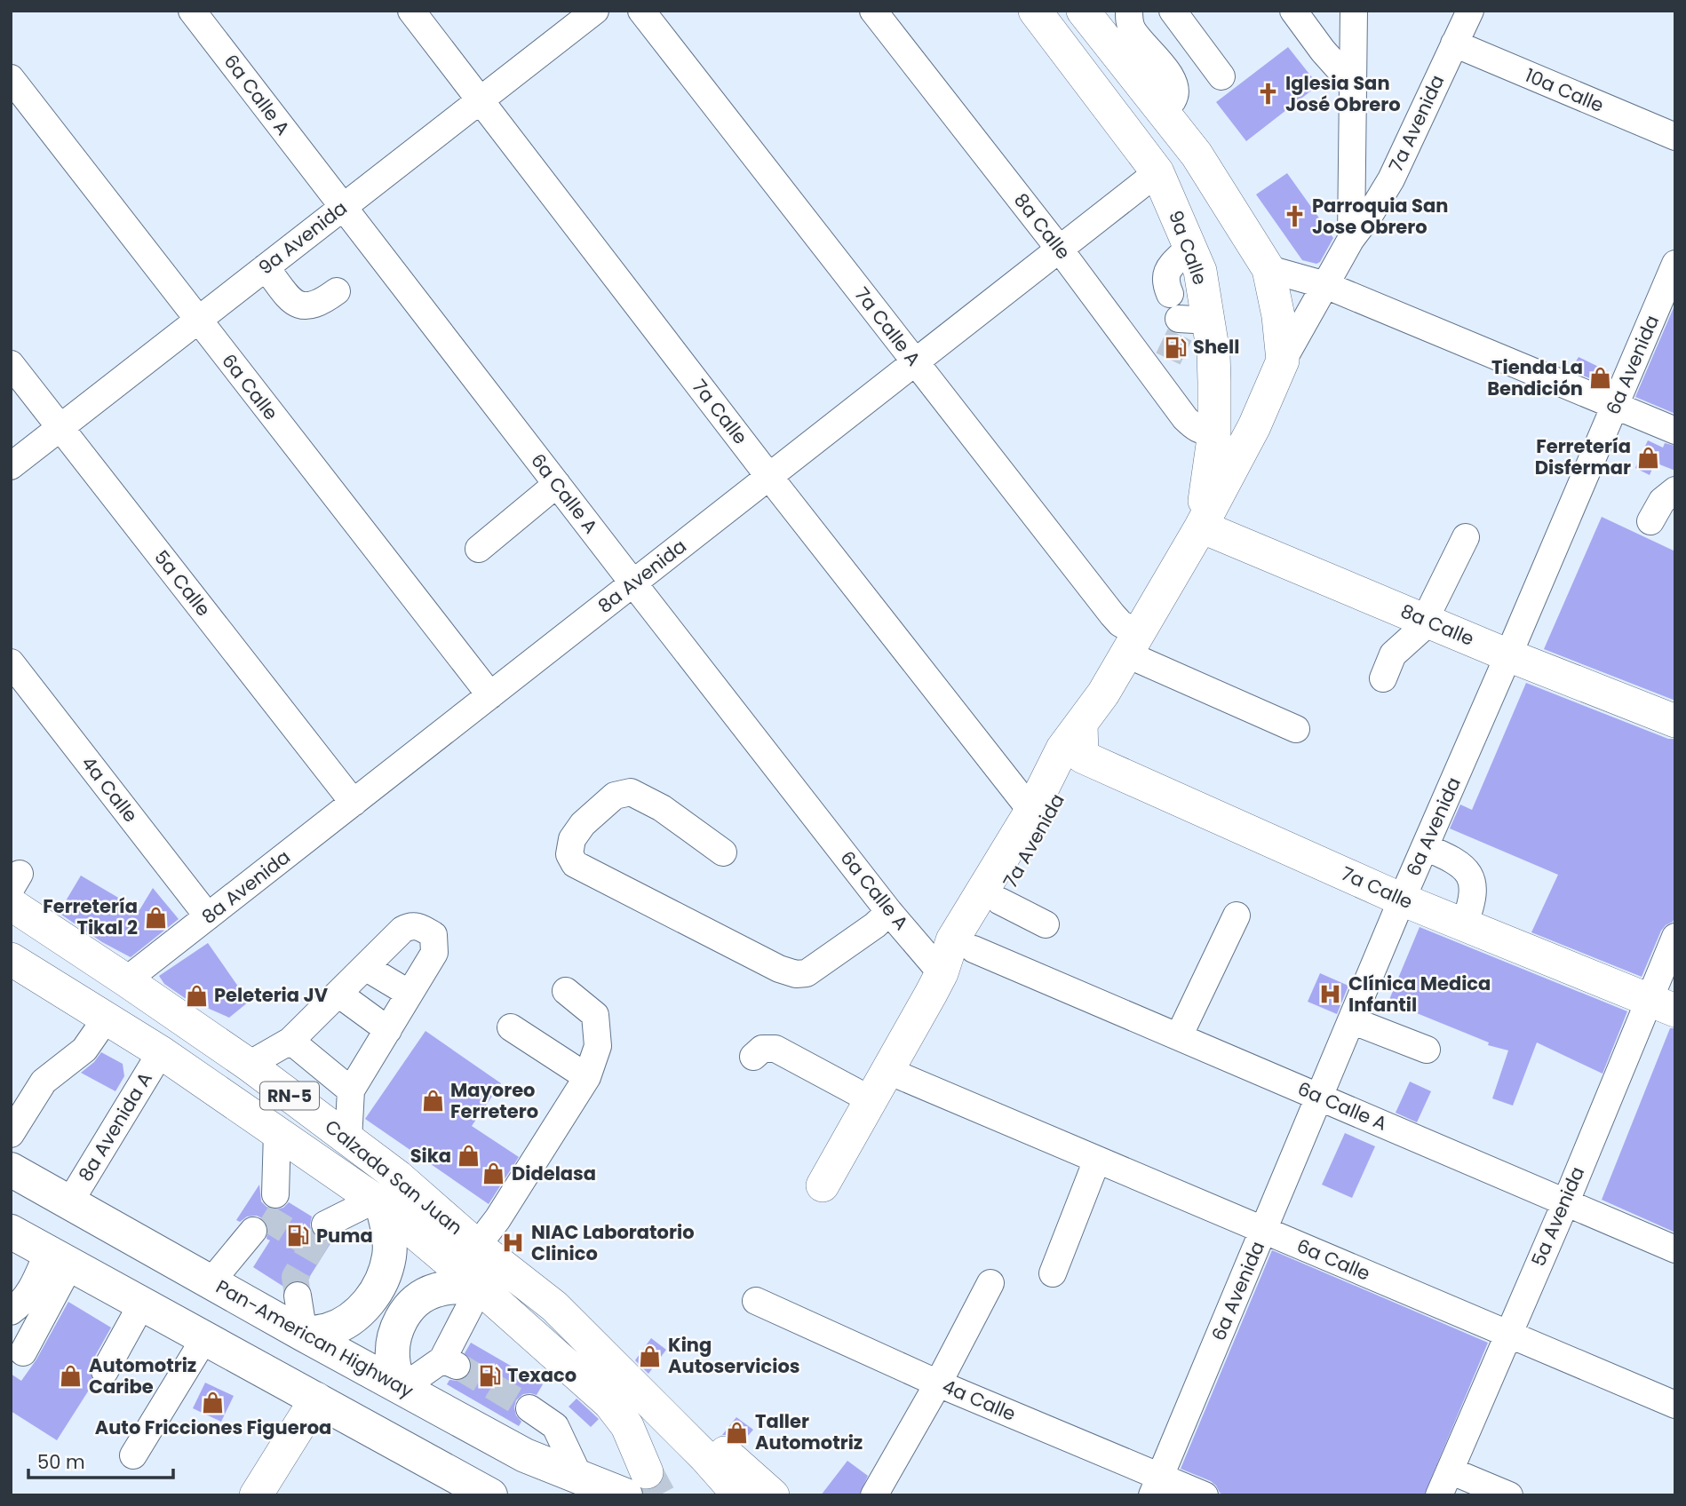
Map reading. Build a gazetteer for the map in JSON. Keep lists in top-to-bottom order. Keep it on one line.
{"streets":{"highway":["Pan-American Highway"],"main road":["7a Avenida","8a Calle","9a Calle","7a Calle","RN-5","Calzada San Juan"],"street":["10a Calle","6a Calle A","9a Avenida","7a Calle A","6a Avenida","6a Calle","8a Avenida","5a Calle","4a Calle","8a Avenida A","5a Avenida"]},"crossings":[["10a Calle","7a Avenida"],["6a Calle A","7a Avenida"],["6a Calle A","9a Avenida"],["6a Calle A","6a Avenida"],["6a Calle A","8a Avenida"],["6a Calle A","5a Avenida"],["7a Avenida","8a Calle"],["7a Avenida","9a Calle"],["7a Avenida","7a Calle A"],["7a Avenida","6a Calle"],["7a Avenida","7a Calle"],["8a Calle","9a Calle"],["8a Calle","6a Avenida"],["8a Calle","8a Avenida"],["9a Avenida","6a Calle"],["9a Avenida","7a Calle"],["9a Avenida","5a Calle"],["9a Calle","8a Avenida"],["7a Calle A","8a Avenida"],["6a Avenida","6a Calle"],["6a Avenida","7a Calle"],["6a Avenida","4a Calle"],["6a Calle","8a Avenida"],["6a Calle","5a Avenida"],["7a Calle","8a Avenida"],["7a Calle","5a Avenida"],["8a Avenida","5a Calle"],["8a Avenida","4a Calle"],["8a Avenida","Calzada San Juan"],["8a Avenida A","Calzada San Juan"],["8a Avenida A","Pan-American Highway"],["Calzada San Juan","Pan-American Highway"]],"places":{"church":["Iglesia San José Obrero","Parroquia San Jose Obrero"],"fuel station":["Shell","Puma","Texaco"],"shop":["Tienda La Bendición","Ferretería Disfermar","Ferretería Tikal 2","Peleteria JV","Mayoreo Ferretero","Sika","Didelasa","King Autoservicios","Automotriz Caribe","Auto Fricciones Figueroa","Taller Automotriz"],"hospital":["Clínica Medica Infantil","NIAC Laboratorio Clinico"]},"scale_bar":"50 m"}
